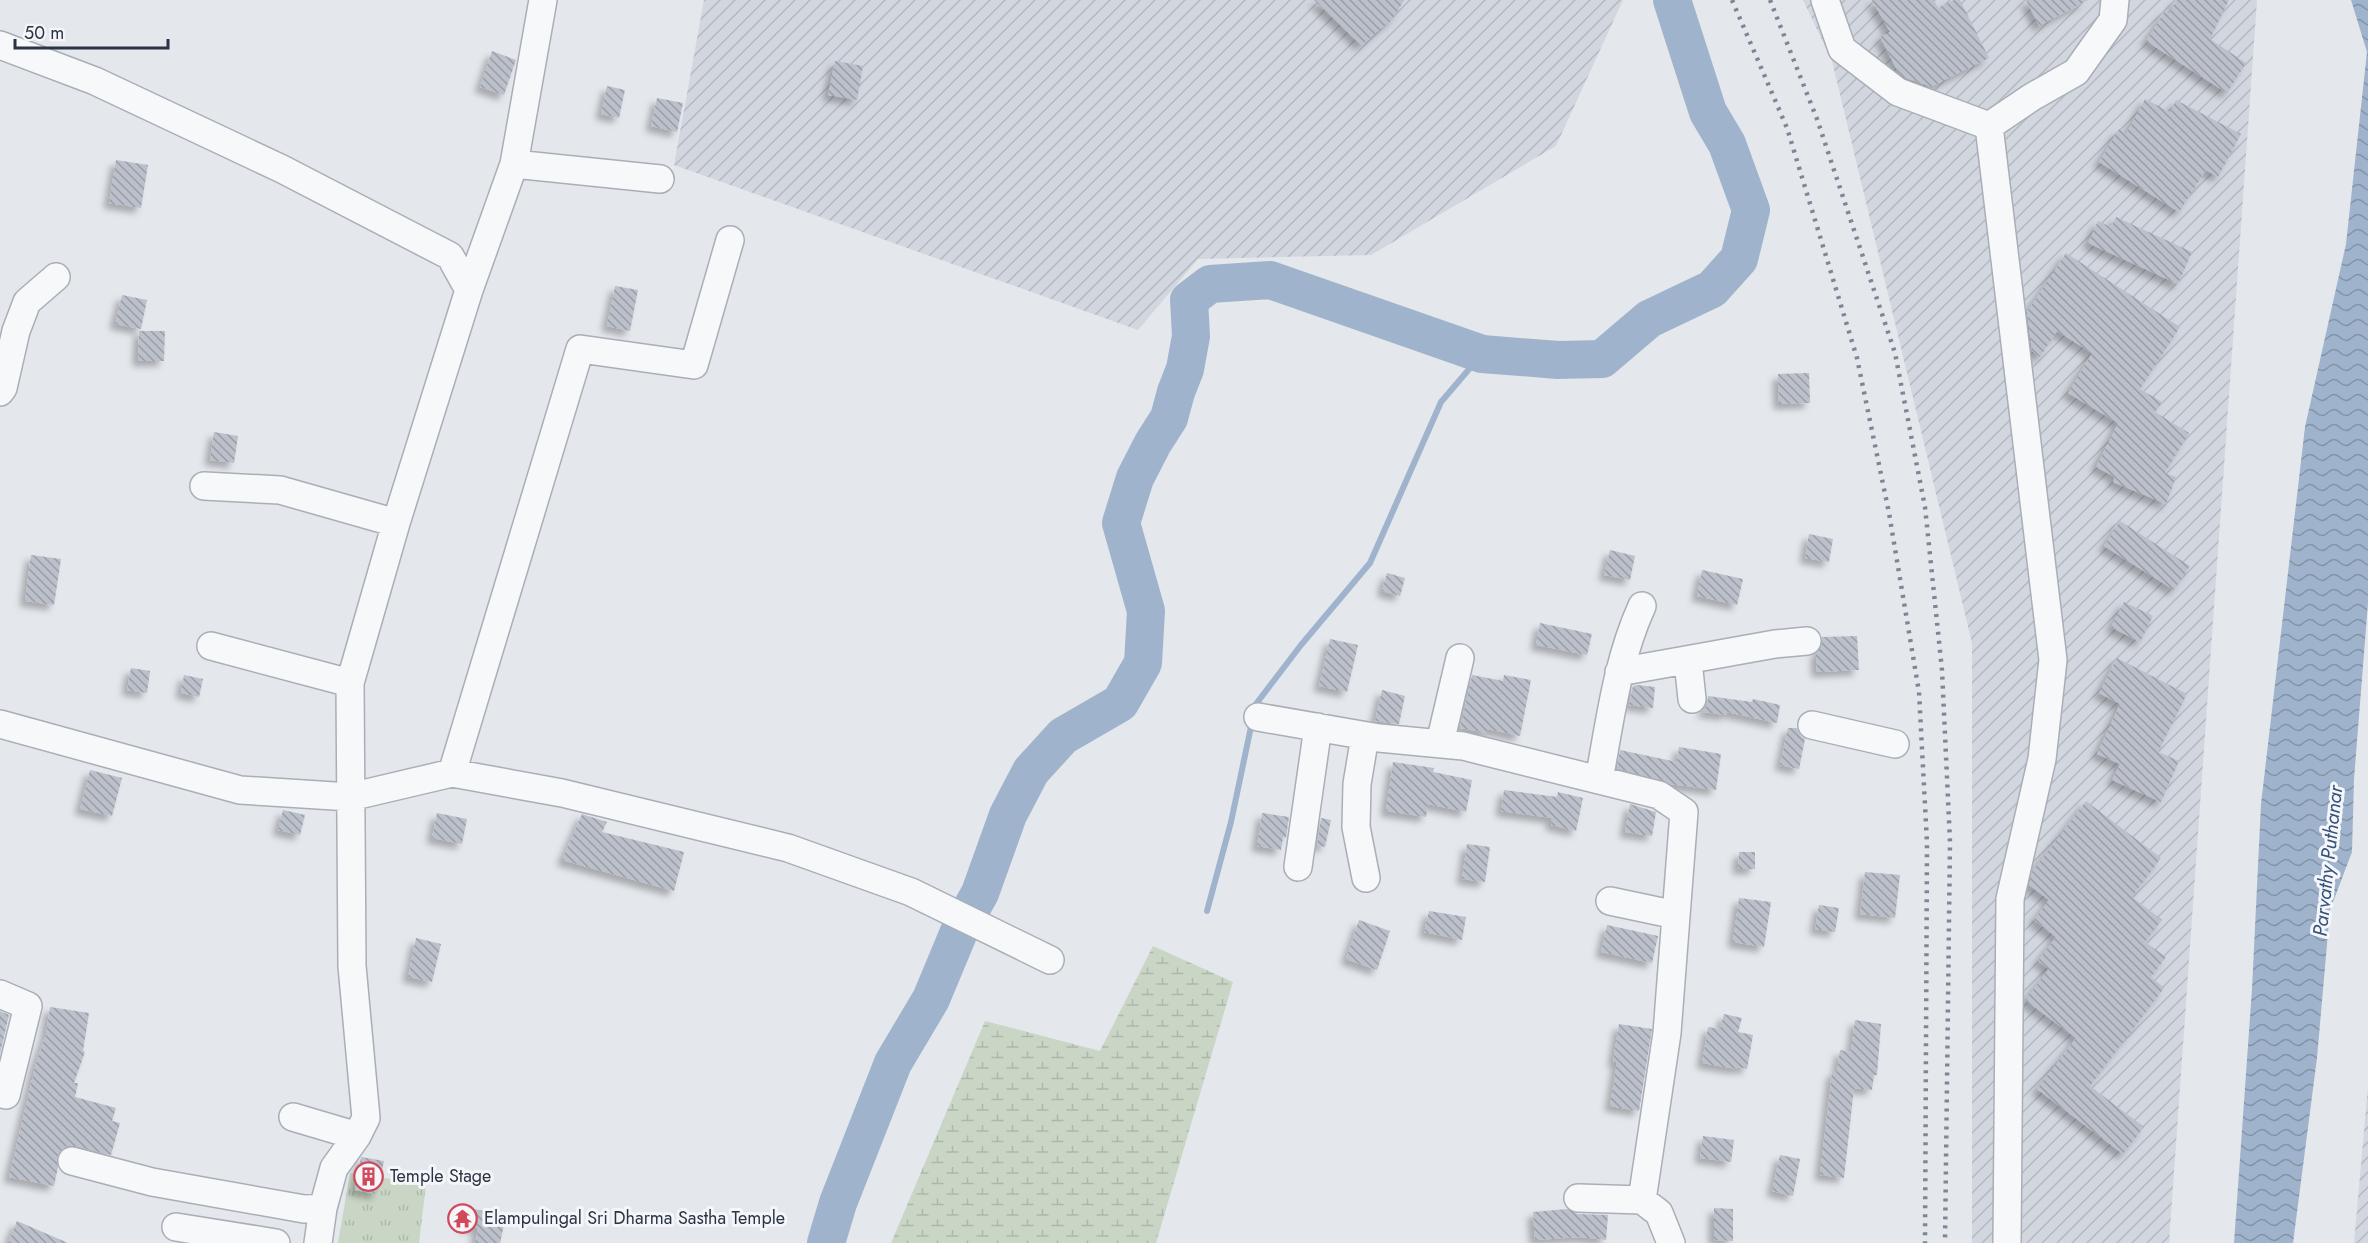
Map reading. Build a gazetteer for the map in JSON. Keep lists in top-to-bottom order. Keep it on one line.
{"water":["Parvathy Puthanar"],"places":{"building":["Temple Stage"],"temple":["Elampulingal Sri Dharma Sastha Temple"]},"scale_bar":"50 m"}
